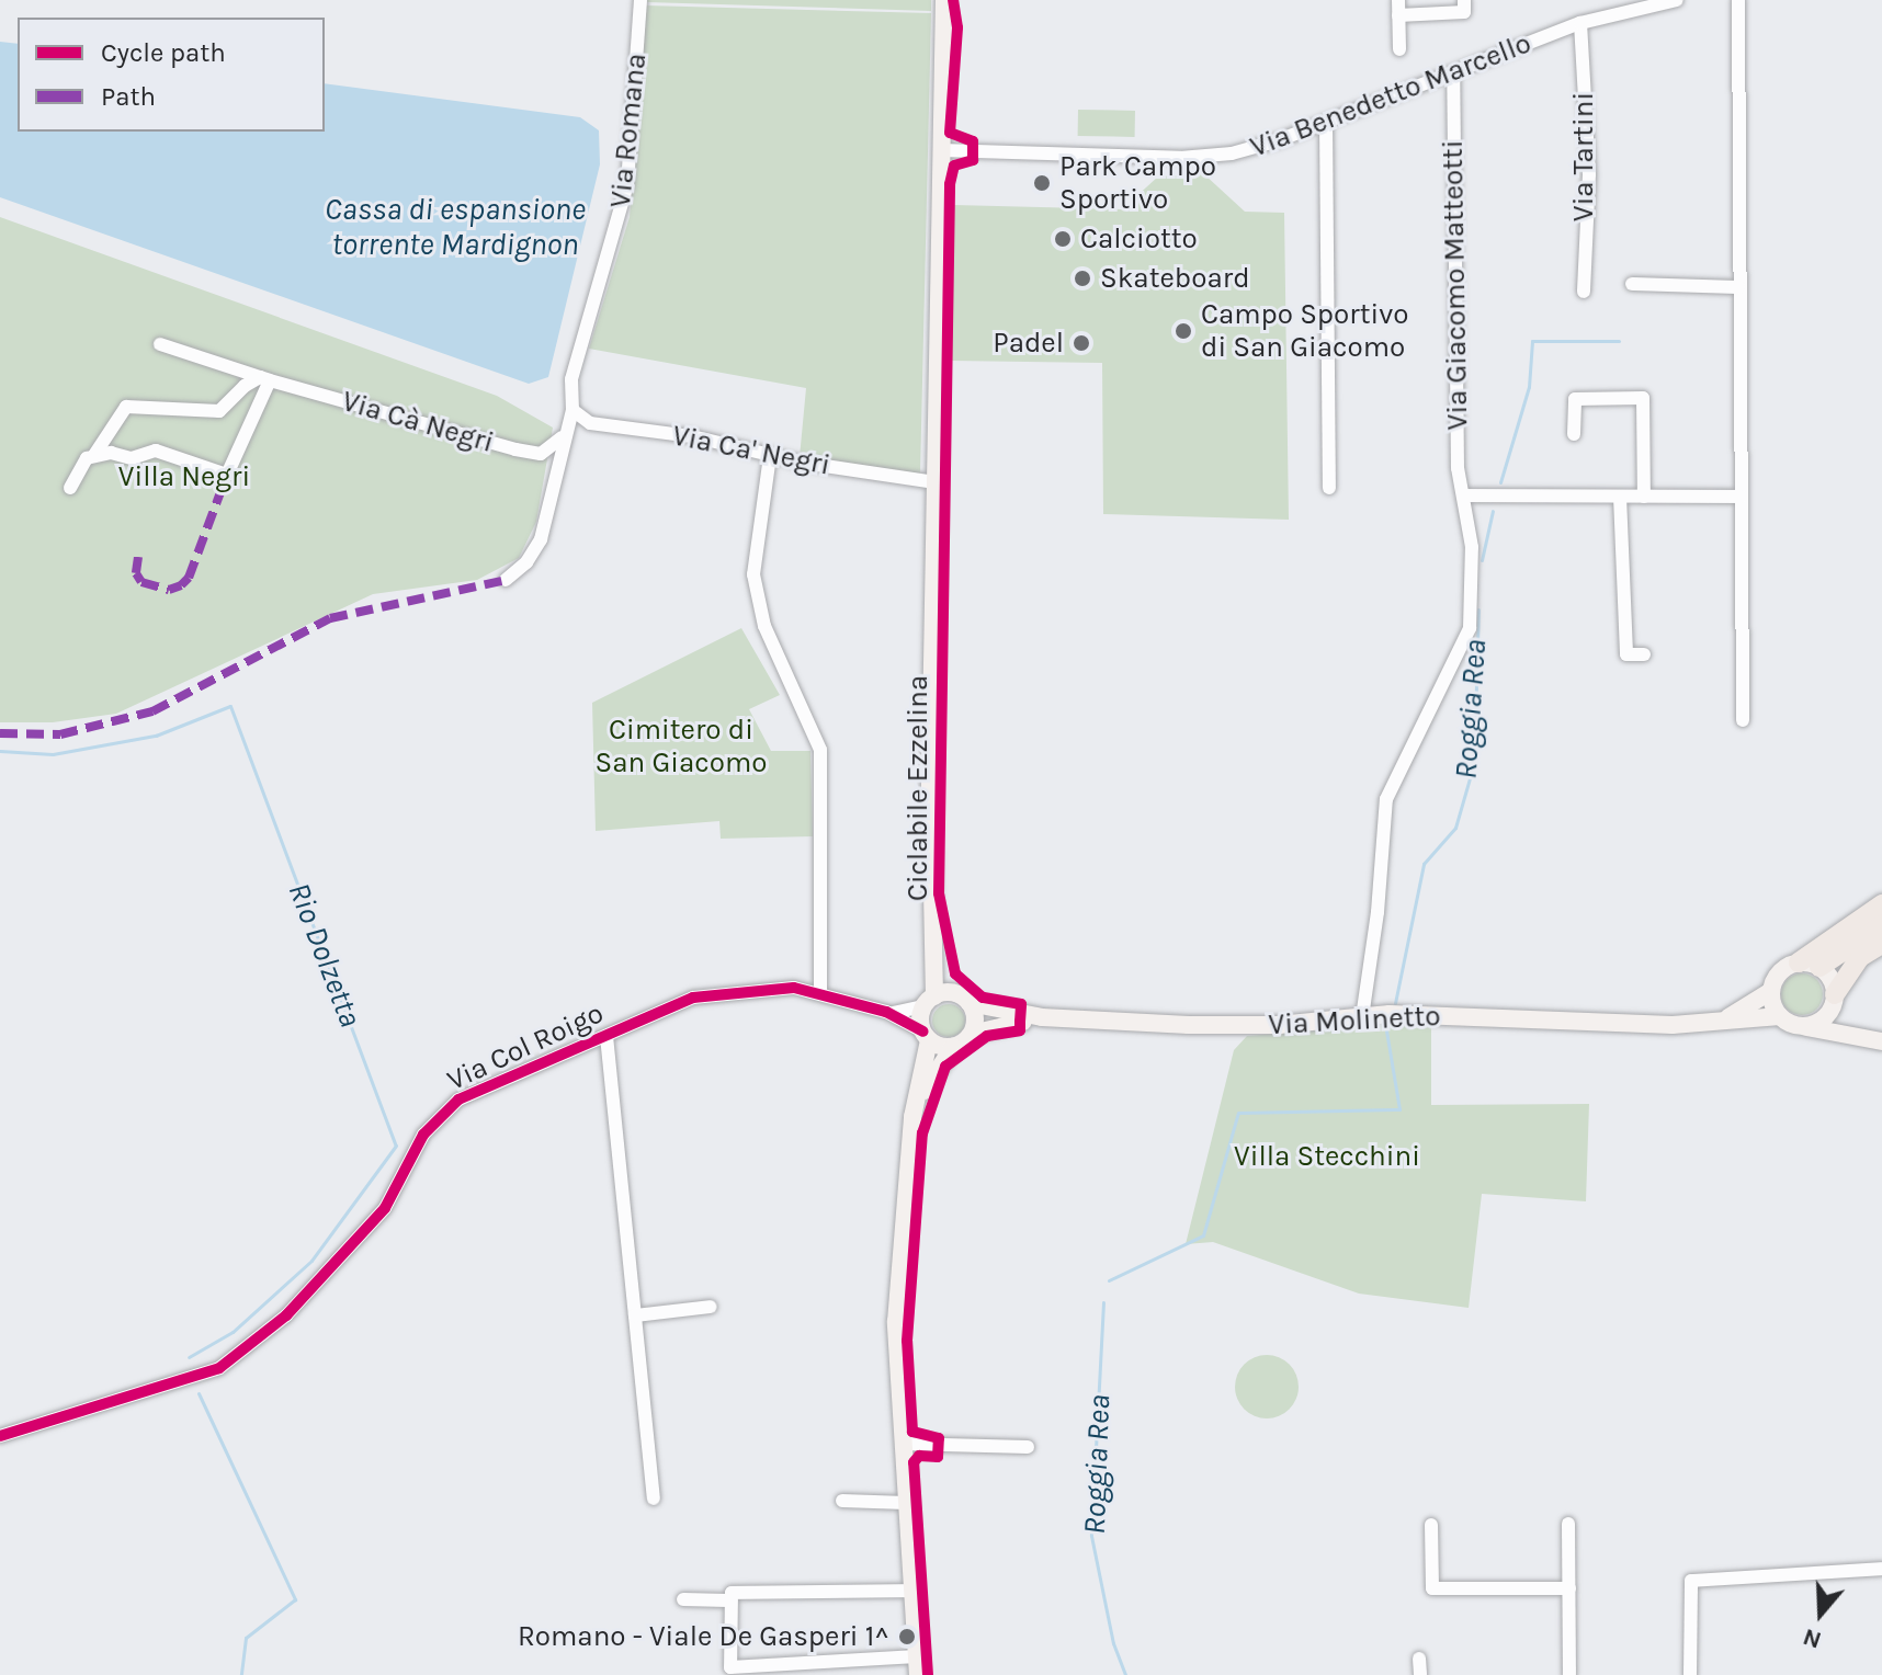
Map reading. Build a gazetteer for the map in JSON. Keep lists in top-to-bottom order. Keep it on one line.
{"streets":{"main road":["Via Molinetto"],"street":["Via Benedetto Marcello","Via Romana","Via Tartini","Via Giacomo Matteotti","Via Cà Negri","Via Ca' Negri","Via Col Roigo"],"cycle path":["Ciclabile Ezzelina"]},"crossings":[["Via Benedetto Marcello","Via Tartini"],["Via Benedetto Marcello","Via Giacomo Matteotti"],["Via Romana","Via Ca' Negri"],["Via Giacomo Matteotti","Via Molinetto"],["Via Molinetto","Via Col Roigo"]],"water":["Cassa di espansione torrente Mardignon","Roggia Rea","Rio Dolzetta"],"parks":["Villa Negri","Cimitero di San Giacomo","Villa Stecchini"],"places":["Park Campo Sportivo","Calciotto","Skateboard","Campo Sportivo di San Giacomo","Padel","Romano - Viale De Gasperi 1^"],"legend":["Cycle path","Path"],"north":"bottom"}
